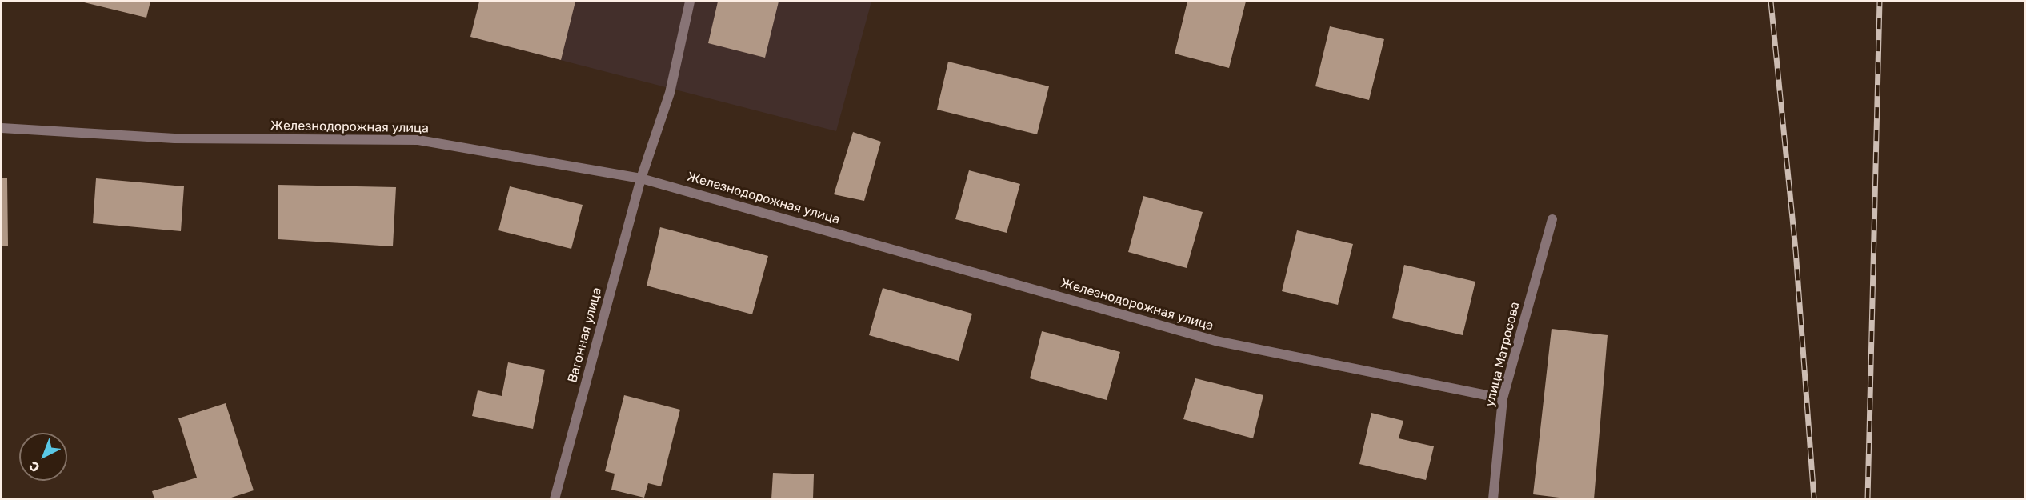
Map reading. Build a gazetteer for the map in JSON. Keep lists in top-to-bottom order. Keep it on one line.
{"streets":{"street":["Железнодорожная улица","Вагонная улица","улица Матросова"]},"crossings":[["Железнодорожная улица","Вагонная улица"],["Железнодорожная улица","улица Матросова"]],"north":"bottom left"}
